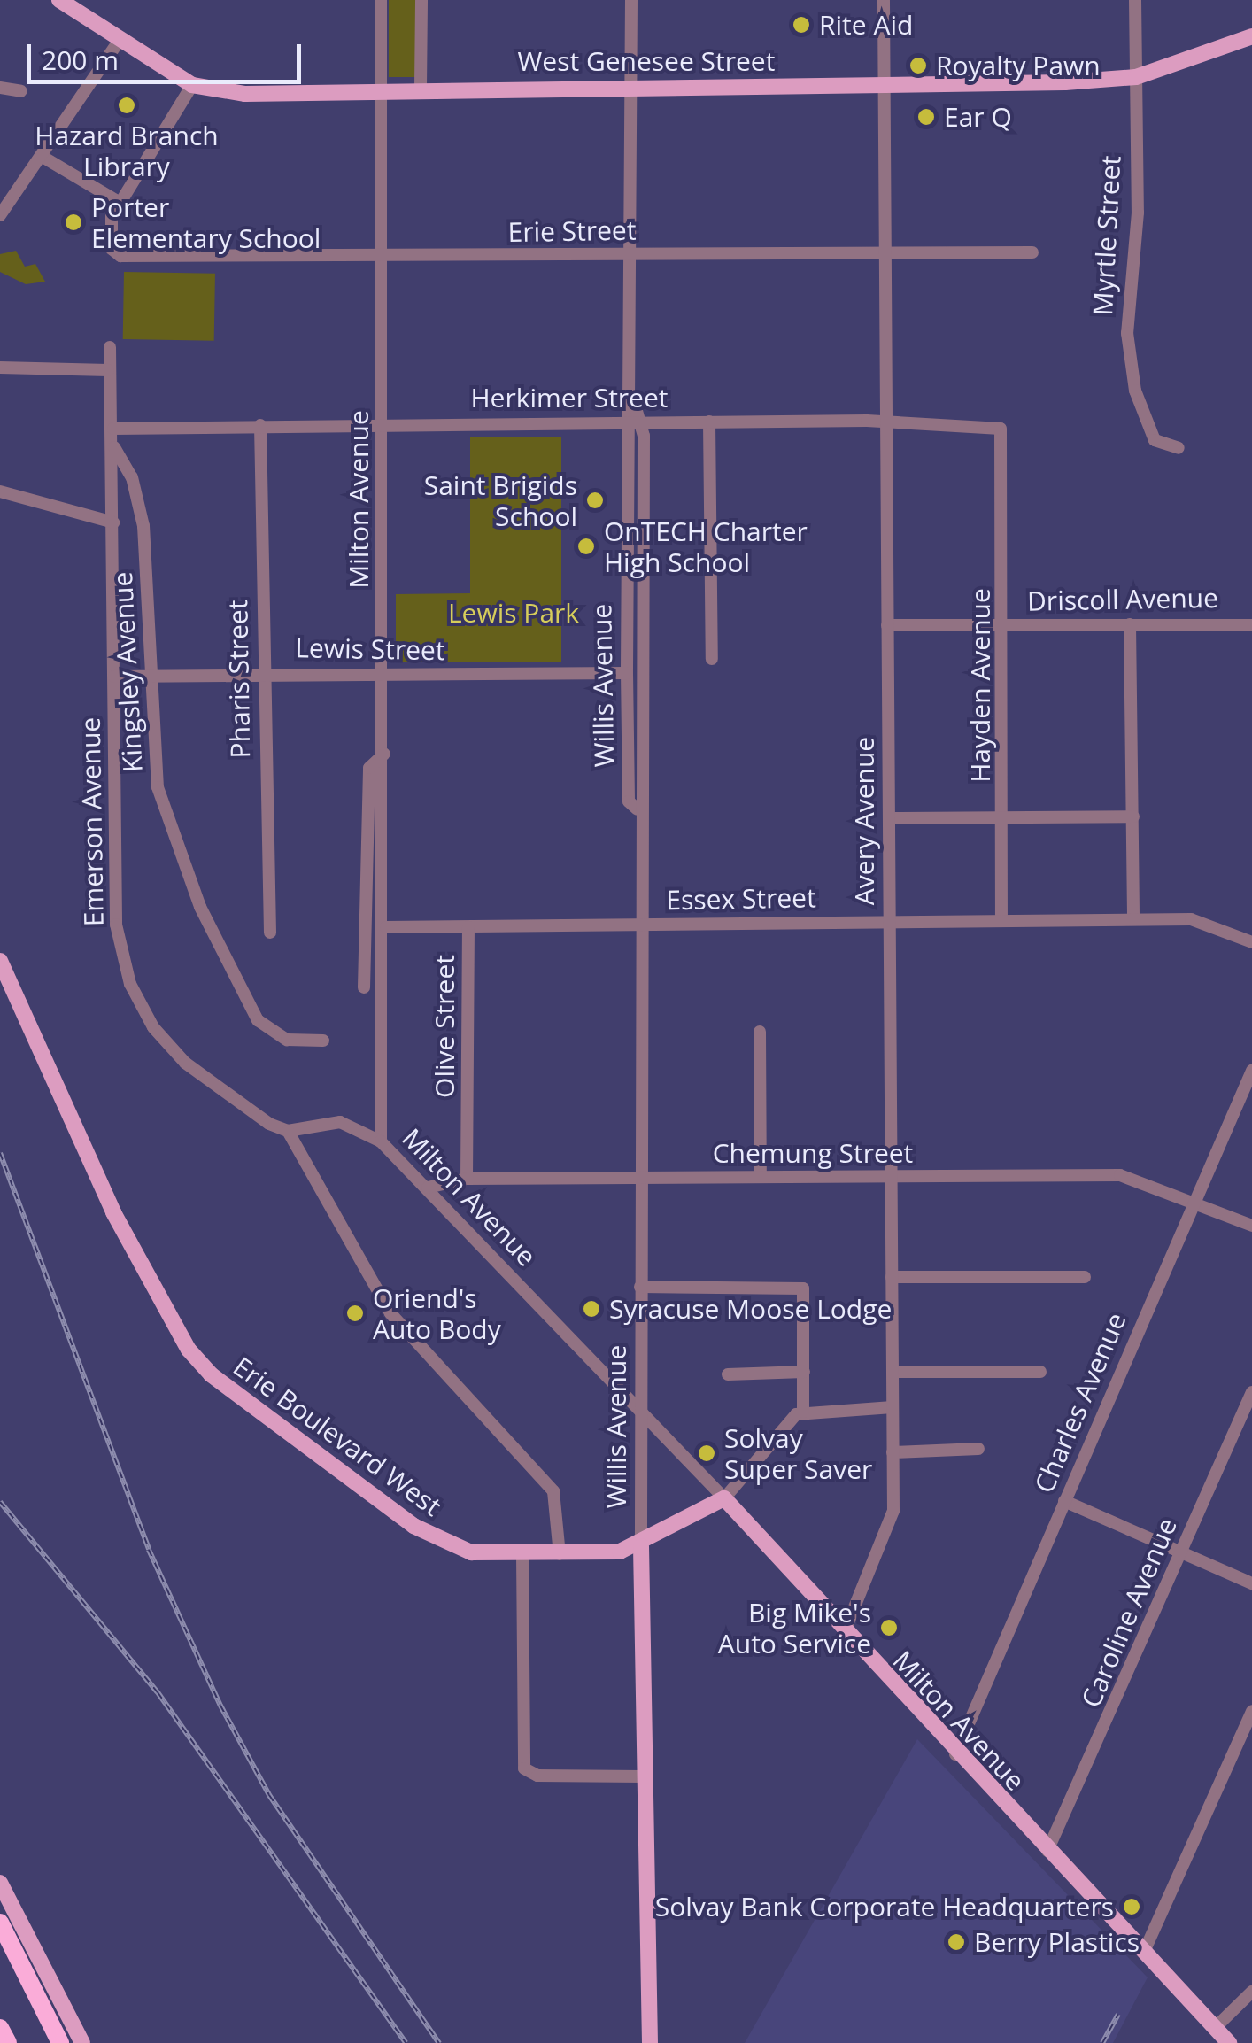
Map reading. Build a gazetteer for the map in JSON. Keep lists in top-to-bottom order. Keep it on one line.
{"streets":{"main road":["West Genesee Street","Milton Avenue","Willis Avenue","Erie Boulevard West"],"street":["Erie Street","Myrtle Street","Herkimer Street","Driscoll Avenue","Lewis Street","Kingsley Avenue","Pharis Street","Hayden Avenue","Avery Avenue","Emerson Avenue","Essex Street","Olive Street","Chemung Street","Charles Avenue","Caroline Avenue"]},"crossings":[["West Genesee Street","Myrtle Street"],["West Genesee Street","Milton Avenue"],["West Genesee Street","Willis Avenue"],["West Genesee Street","Avery Avenue"],["Erie Street","Milton Avenue"],["Erie Street","Willis Avenue"],["Erie Street","Avery Avenue"],["Herkimer Street","Milton Avenue"],["Herkimer Street","Pharis Street"],["Herkimer Street","Willis Avenue"],["Herkimer Street","Hayden Avenue"],["Herkimer Street","Avery Avenue"],["Herkimer Street","Emerson Avenue"],["Milton Avenue","Lewis Street"],["Milton Avenue","Willis Avenue"],["Milton Avenue","Avery Avenue"],["Milton Avenue","Essex Street"],["Milton Avenue","Chemung Street"],["Milton Avenue","Charles Avenue"],["Milton Avenue","Erie Boulevard West"],["Milton Avenue","Caroline Avenue"],["Driscoll Avenue","Hayden Avenue"],["Driscoll Avenue","Avery Avenue"],["Lewis Street","Kingsley Avenue"],["Lewis Street","Pharis Street"],["Lewis Street","Willis Avenue"],["Lewis Street","Emerson Avenue"],["Kingsley Avenue","Emerson Avenue"],["Willis Avenue","Essex Street"],["Willis Avenue","Chemung Street"],["Willis Avenue","Erie Boulevard West"],["Hayden Avenue","Essex Street"],["Avery Avenue","Essex Street"],["Avery Avenue","Chemung Street"],["Emerson Avenue","Erie Boulevard West"],["Essex Street","Olive Street"],["Olive Street","Chemung Street"],["Chemung Street","Charles Avenue"]],"parks":["Lewis Park"],"places":["Rite Aid","Royalty Pawn","Hazard Branch Library","Ear Q","Porter Elementary School","Saint Brigids School","OnTECH Charter High School","Syracuse Moose Lodge","Oriend's Auto Body","Solvay Super Saver","Big Mike's Auto Service","Solvay Bank Corporate Headquarters","Berry Plastics"],"scale_bar":"200 m"}
